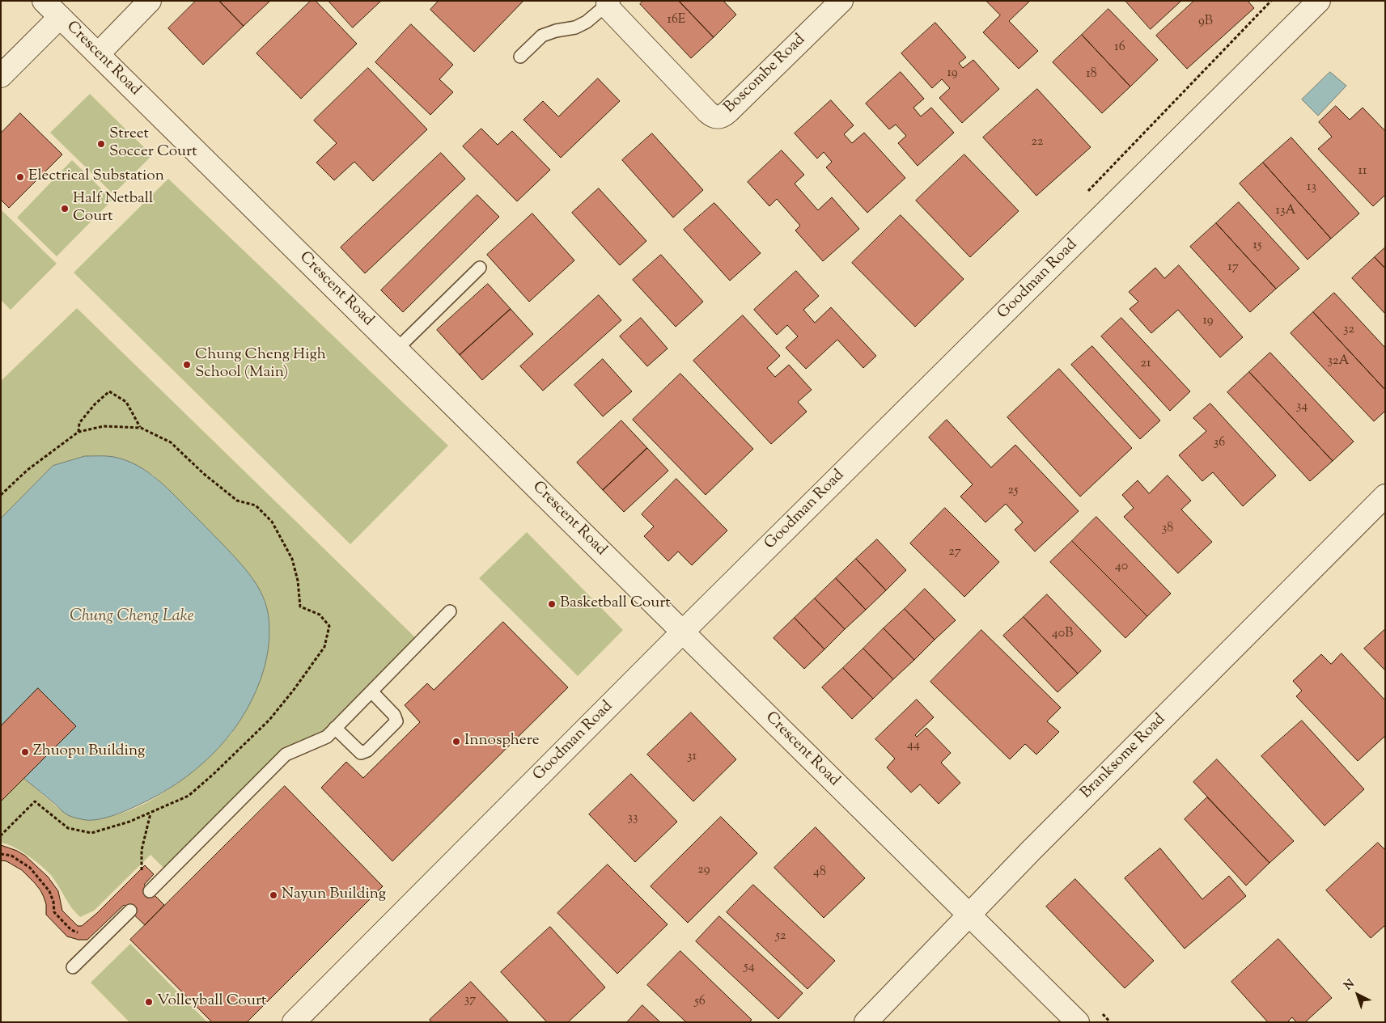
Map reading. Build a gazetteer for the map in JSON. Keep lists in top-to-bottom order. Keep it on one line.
{"streets":{"street":["Crescent Road","Boscombe Road","Goodman Road","Branksome Road"]},"crossings":[["Crescent Road","Goodman Road"],["Crescent Road","Branksome Road"]],"water":["Chung Cheng Lake"],"places":["Street Soccer Court","Electrical Substation","Half Netball Court","Chung Cheng High School (Main)","Basketball Court","Innosphere","Zhuopu Building","Nayun Building","Volleyball Court"],"house_numbers":["16E","9B","16","19","18","22","11","13","13A","15","17","19","32","32A","21","34","36","25","38","27","40","40B","44","31","33","29","48","52","54","37","56"],"north":"top left"}
